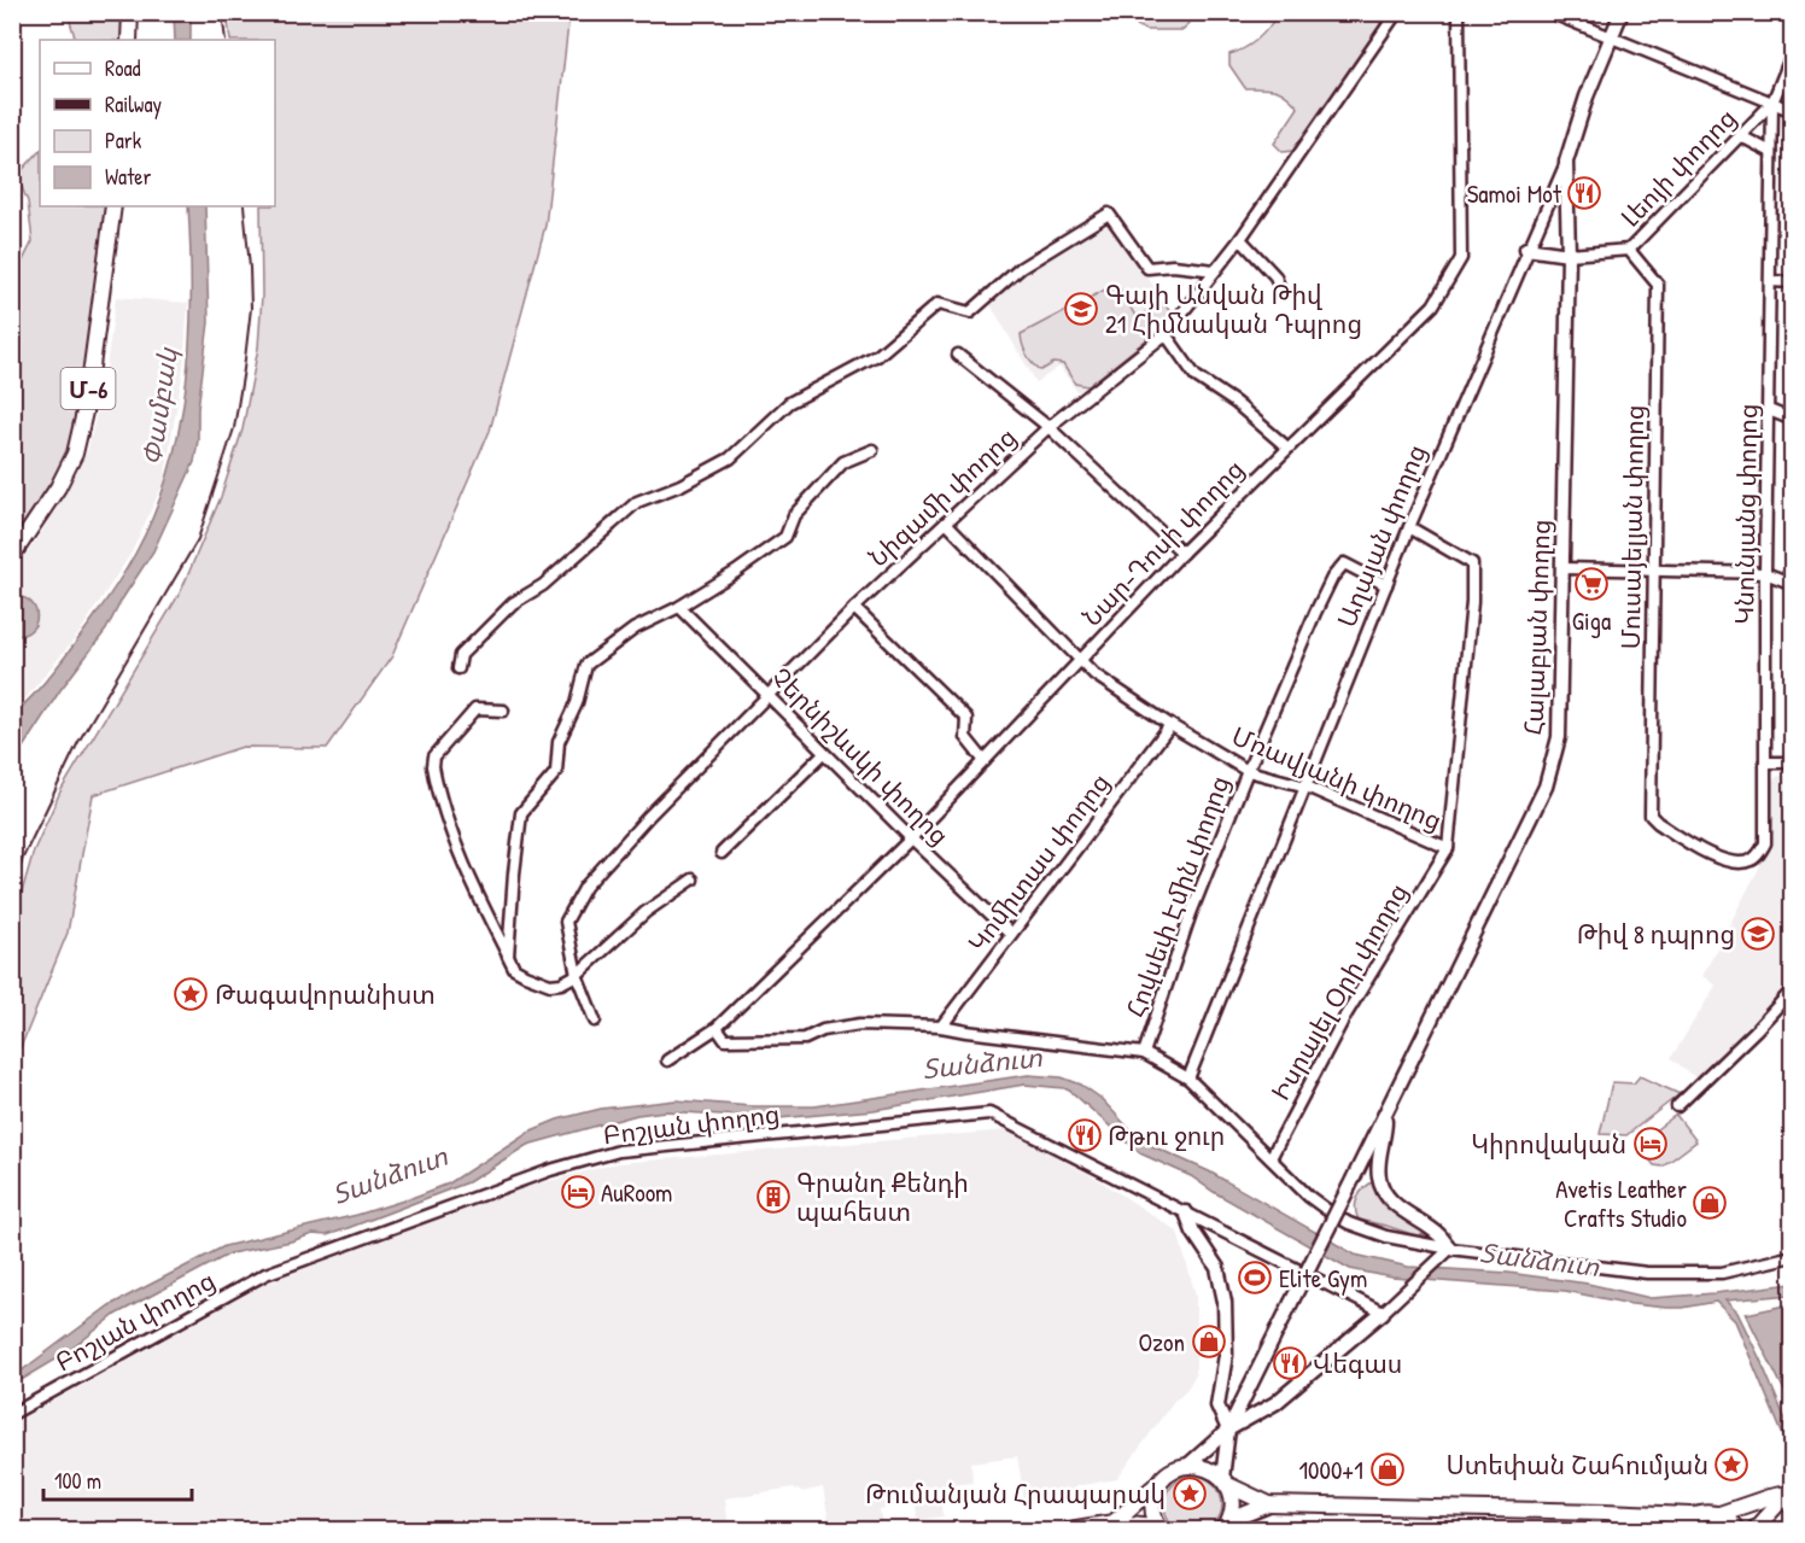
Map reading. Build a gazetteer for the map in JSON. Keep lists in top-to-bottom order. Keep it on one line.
{"streets":{"highway":["Մ-6"],"main road":["Աղայան փողոց","Հալաբյան փողոց"],"street":["Լեոյի փողոց","Նիզամի փողոց","Կնունյանց փողոց","Մուսայելյան փողոց","Նար-Դոսի փողոց","Չերնիշևսկի փողոց","Մռավյանի փողոց","Կոմիտաս փողոց","Հովսեփ Էմին փողոց","Իսրայել Օրի փողոց","Բոշյան փողոց"]},"crossings":[["Լեոյի փողոց","Կնունյանց փողոց"],["Լեոյի փողոց","Մուսայելյան փողոց"],["Լեոյի փողոց","Հալաբյան փողոց"],["Նիզամի փողոց","Չերնիշևսկի փողոց"],["Նիզամի փողոց","Մռավյանի փողոց"],["Կնունյանց փողոց","Մուսայելյան փողոց"],["Աղայան փողոց","Հալաբյան փողոց"],["Աղայան փողոց","Մռավյանի փողոց"],["Աղայան փողոց","Հովսեփ Էմին փողոց"],["Նար-Դոսի փողոց","Չերնիշևսկի փողոց"],["Նար-Դոսի փողոց","Մռավյանի փողոց"],["Չերնիշևսկի փողոց","Կոմիտաս փողոց"],["Մռավյանի փողոց","Կոմիտաս փողոց"],["Մռավյանի փողոց","Հովսեփ Էմին փողոց"],["Մռավյանի փողոց","Իսրայել Օրի փողոց"]],"water":["Փամբակ","Տանձուտ"],"places":{"restaurant":["Samoi Mot","Թթու ջուր","Վեգաս"],"school or university":["Գայի Անվան Թիվ 21 Հիմնական Դպրոց","Թիվ 8 դպրոց"],"supermarket":["Giga"],"place":["Թագավորանիստ","Ստեփան Շահումյան","Թումանյան Հրապարակ"],"hotel":["Կիրովական","AuRoom"],"building":["Գրանդ Քենդի պահեստ"],"shop":["Avetis Leather Crafts Studio","Ozon","1000+1"],"sports":["Elite Gym"]},"legend":["Road","Railway","Park","Water"],"scale_bar":"100 m"}
